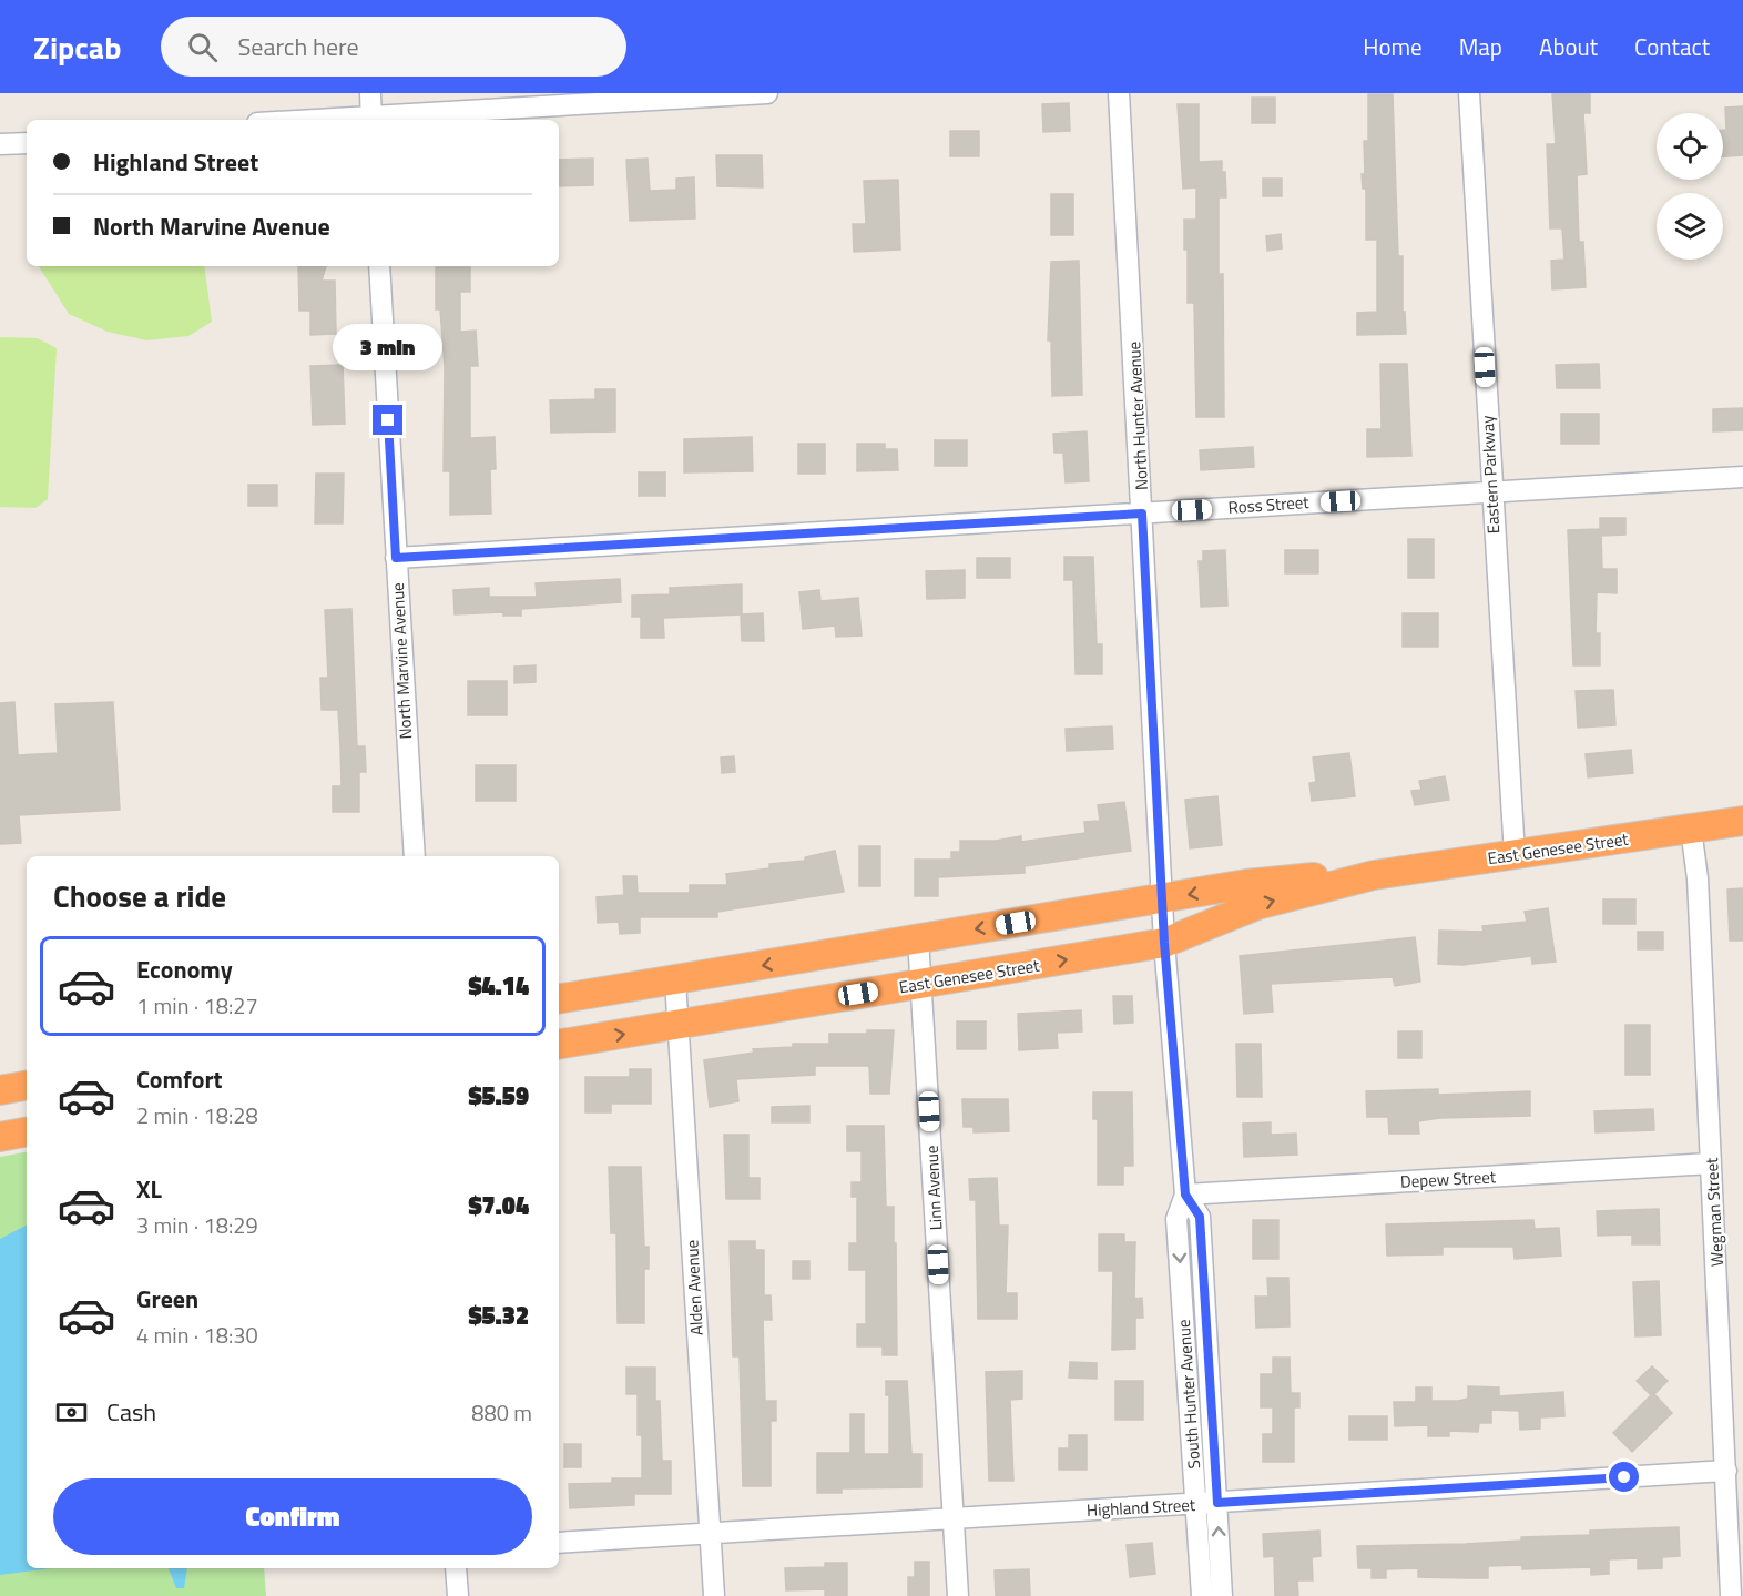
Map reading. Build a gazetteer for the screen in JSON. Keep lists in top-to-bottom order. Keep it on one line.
{"streets":{"highway":["East Genesee Street"],"street":["North Hunter Avenue","Eastern Parkway","Ross Street","North Marvine Avenue","Depew Street","Linn Avenue","Wegman Street","Alden Avenue","South Hunter Avenue","Highland Street"]},"crossings":[["North Hunter Avenue","Ross Street"],["North Hunter Avenue","East Genesee Street"],["North Hunter Avenue","South Hunter Avenue"],["Eastern Parkway","Ross Street"],["Eastern Parkway","East Genesee Street"],["Ross Street","North Marvine Avenue"],["East Genesee Street","Linn Avenue"],["East Genesee Street","Wegman Street"],["East Genesee Street","Alden Avenue"],["East Genesee Street","South Hunter Avenue"],["Depew Street","Wegman Street"],["Depew Street","South Hunter Avenue"],["Linn Avenue","Highland Street"],["Wegman Street","Highland Street"],["Alden Avenue","Highland Street"],["South Hunter Avenue","Highland Street"]],"page":{"header":"Zipcab","search":"Search here","nav":["Home","Map","About","Contact"],"banner":["Highland Street","North Marvine Avenue"],"bubble":"3 min","heading":"Choose a ride","list":[{"name":"Economy","note":"1 min · 18:27","value":"$4.14"},{"name":"Comfort","note":"2 min · 18:28","value":"$5.59"},{"name":"XL","note":"3 min · 18:29","value":"$7.04"},{"name":"Green","note":"4 min · 18:30","value":"$5.32"}],"pay":["Cash","880 m"],"buttons":"Confirm"}}
